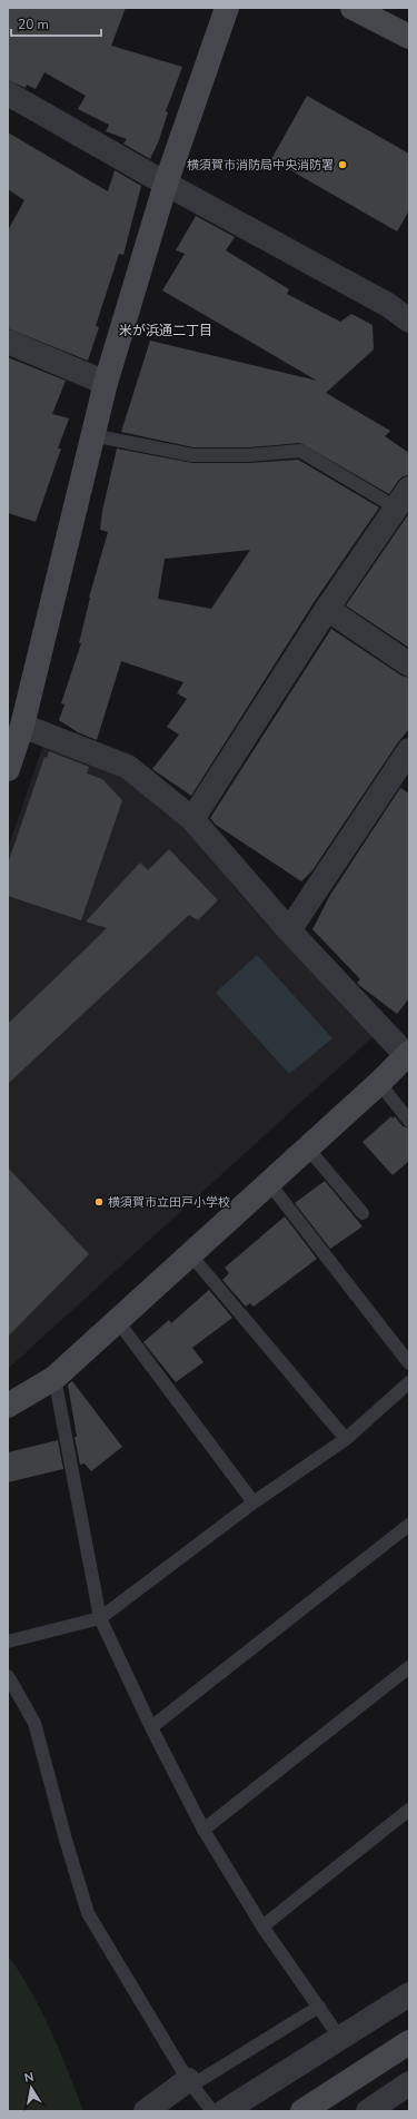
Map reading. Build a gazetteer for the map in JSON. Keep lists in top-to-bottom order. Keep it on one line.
{"districts":["米が浜通二丁目"],"places":["横須賀市消防局中央消防署","横須賀市立田戸小学校"],"scale_bar":"20 m","north":"top"}
